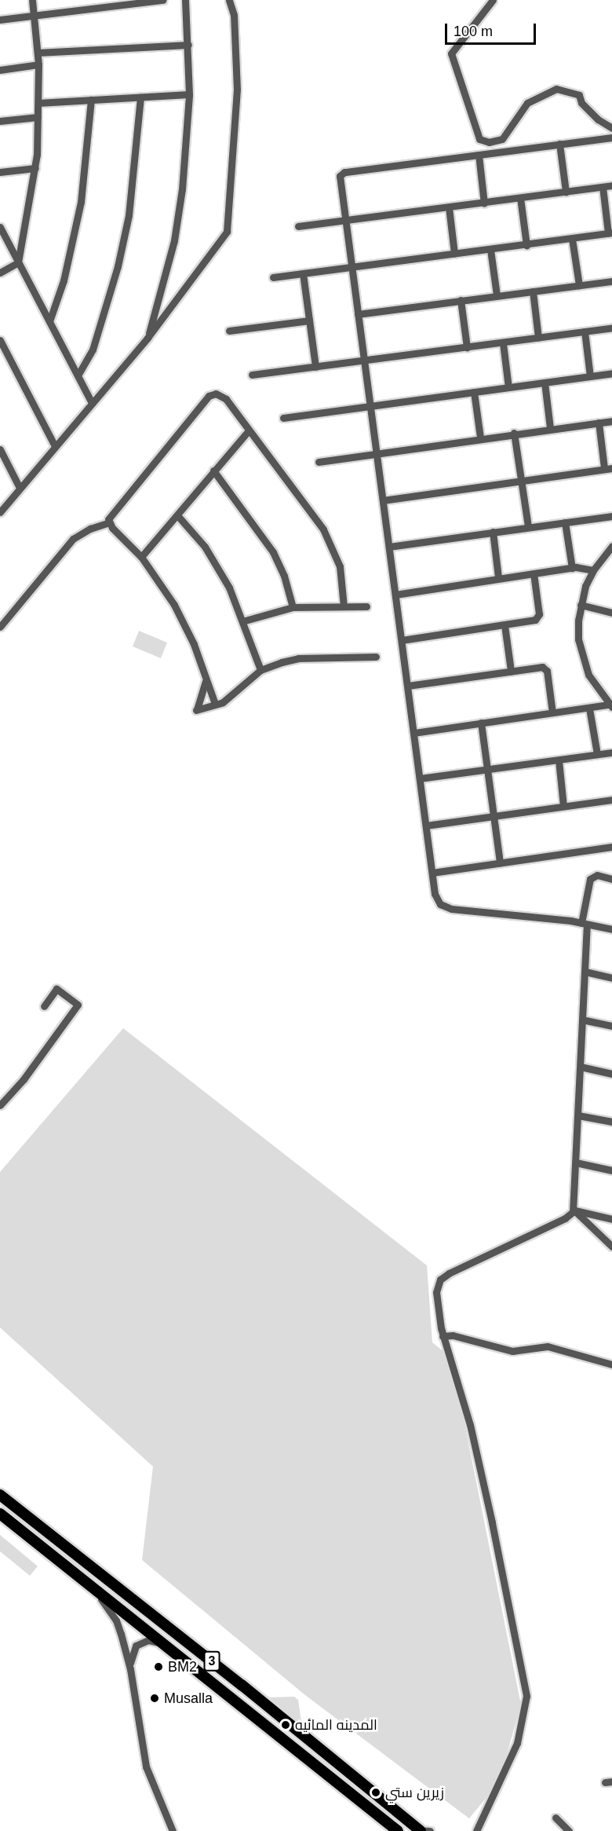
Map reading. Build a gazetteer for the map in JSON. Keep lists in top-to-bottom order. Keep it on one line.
{"streets":{"highway":["3"]},"places":["BM2","Musalla","المدينه المائيه","زيرين ستي"],"scale_bar":"100 m"}
